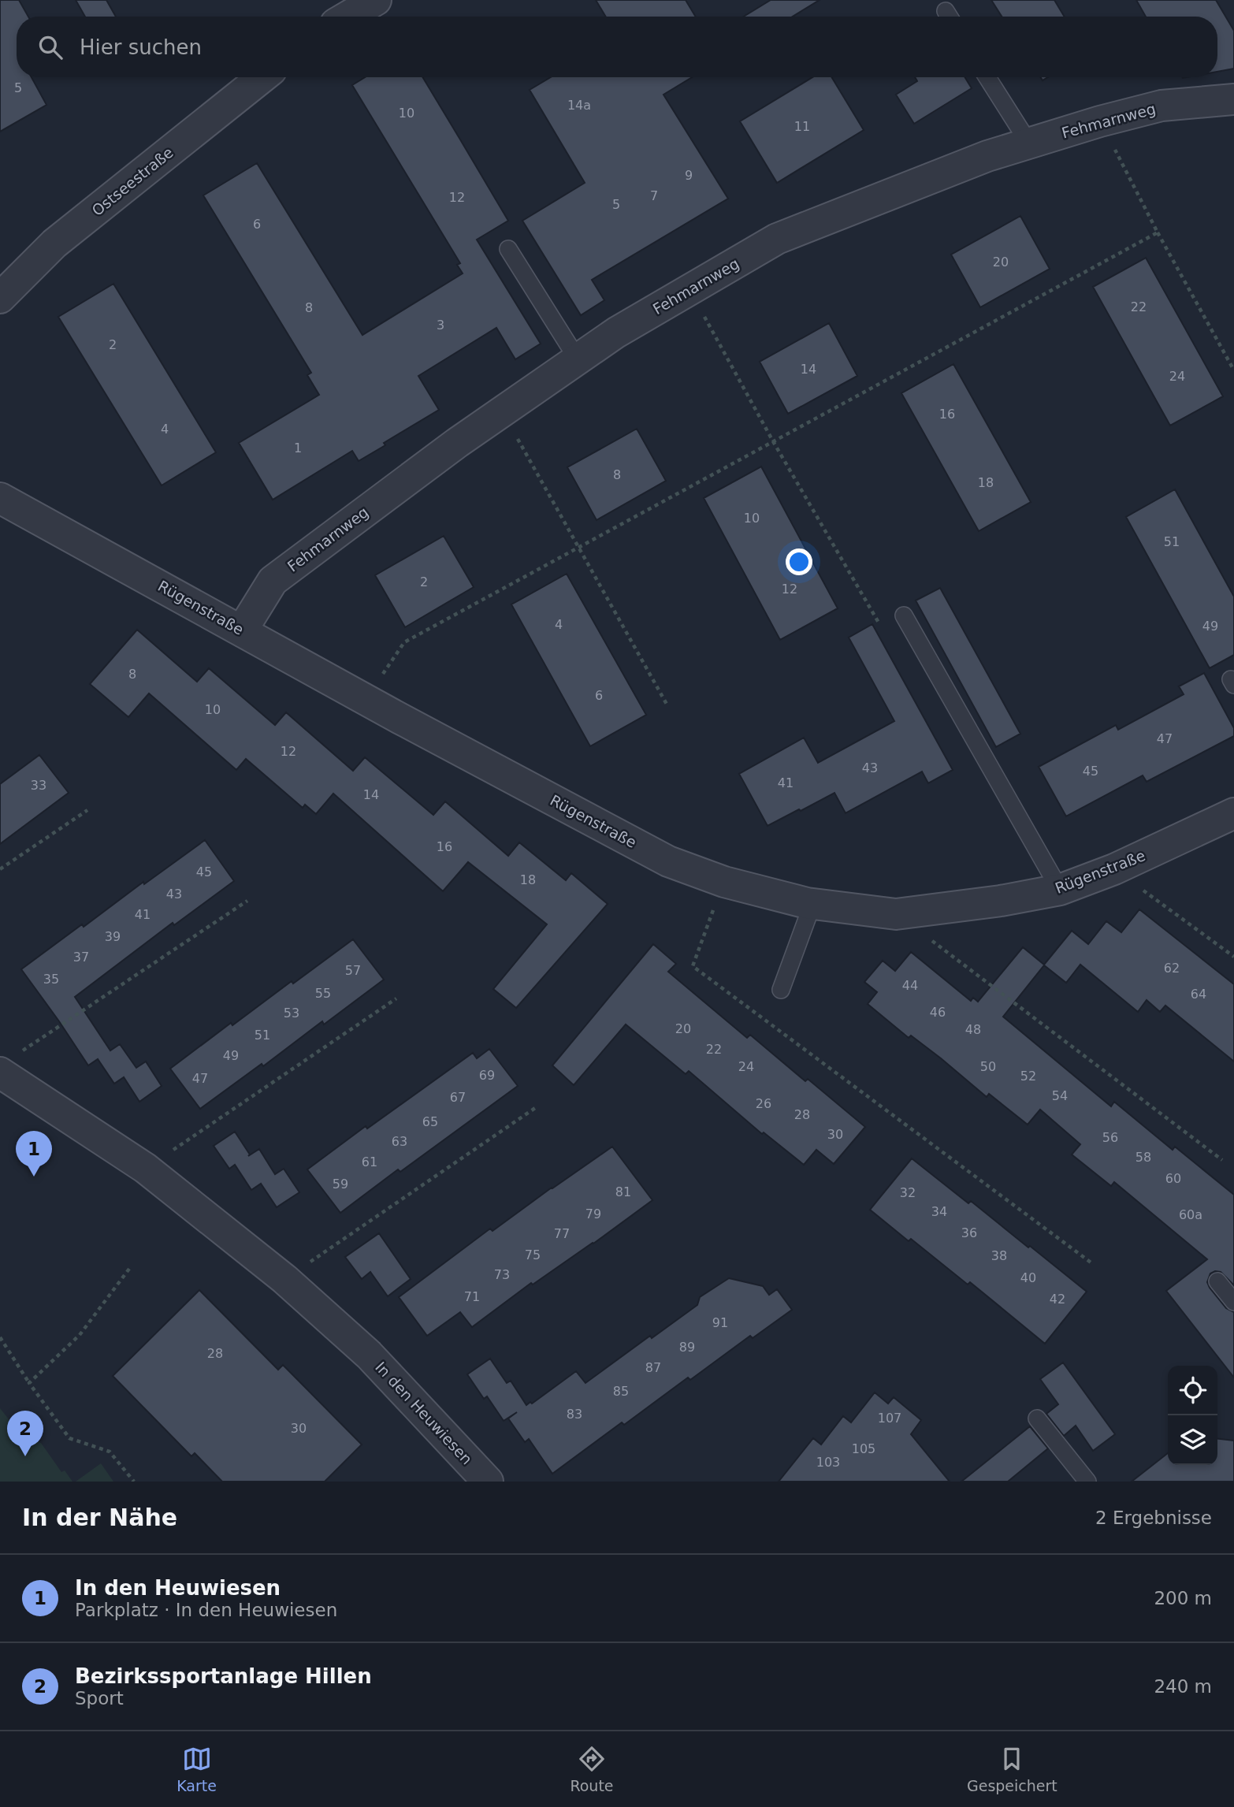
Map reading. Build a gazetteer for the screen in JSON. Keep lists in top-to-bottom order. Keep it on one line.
{"streets":{"street":["Fehmarnweg","Ostseestraße","Rügenstraße","In den Heuwiesen"]},"crossings":[["Fehmarnweg","Rügenstraße"]],"house_numbers":["5","14a","10","11","9","7","12","5","6","20","22","8","3","2","14","24","16","4","1","8","18","10","51","2","12","4","49","8","6","10","47","12","43","45","41","33","14","16","45","18","43","41","39","37","62","57","35","44","55","64","46","53","20","48","51","22","49","24","50","69","52","47","54","67","26","28","65","30","56","63","58","61","60","59","81","32","34","79","60a","36","77","75","38","73","40","71","42","91","89","28","87","85","83","107","30","105","103"],"page":{"search":"Hier suchen","pins":["1","2"],"heading":["In der Nähe","2 Ergebnisse"],"list":[{"mark":"1","name":"In den Heuwiesen","note":"Parkplatz · In den Heuwiesen","value":"200 m"},{"mark":"2","name":"Bezirkssportanlage Hillen","note":"Sport","value":"240 m"}],"nav":["Karte","Route","Gespeichert"]}}
